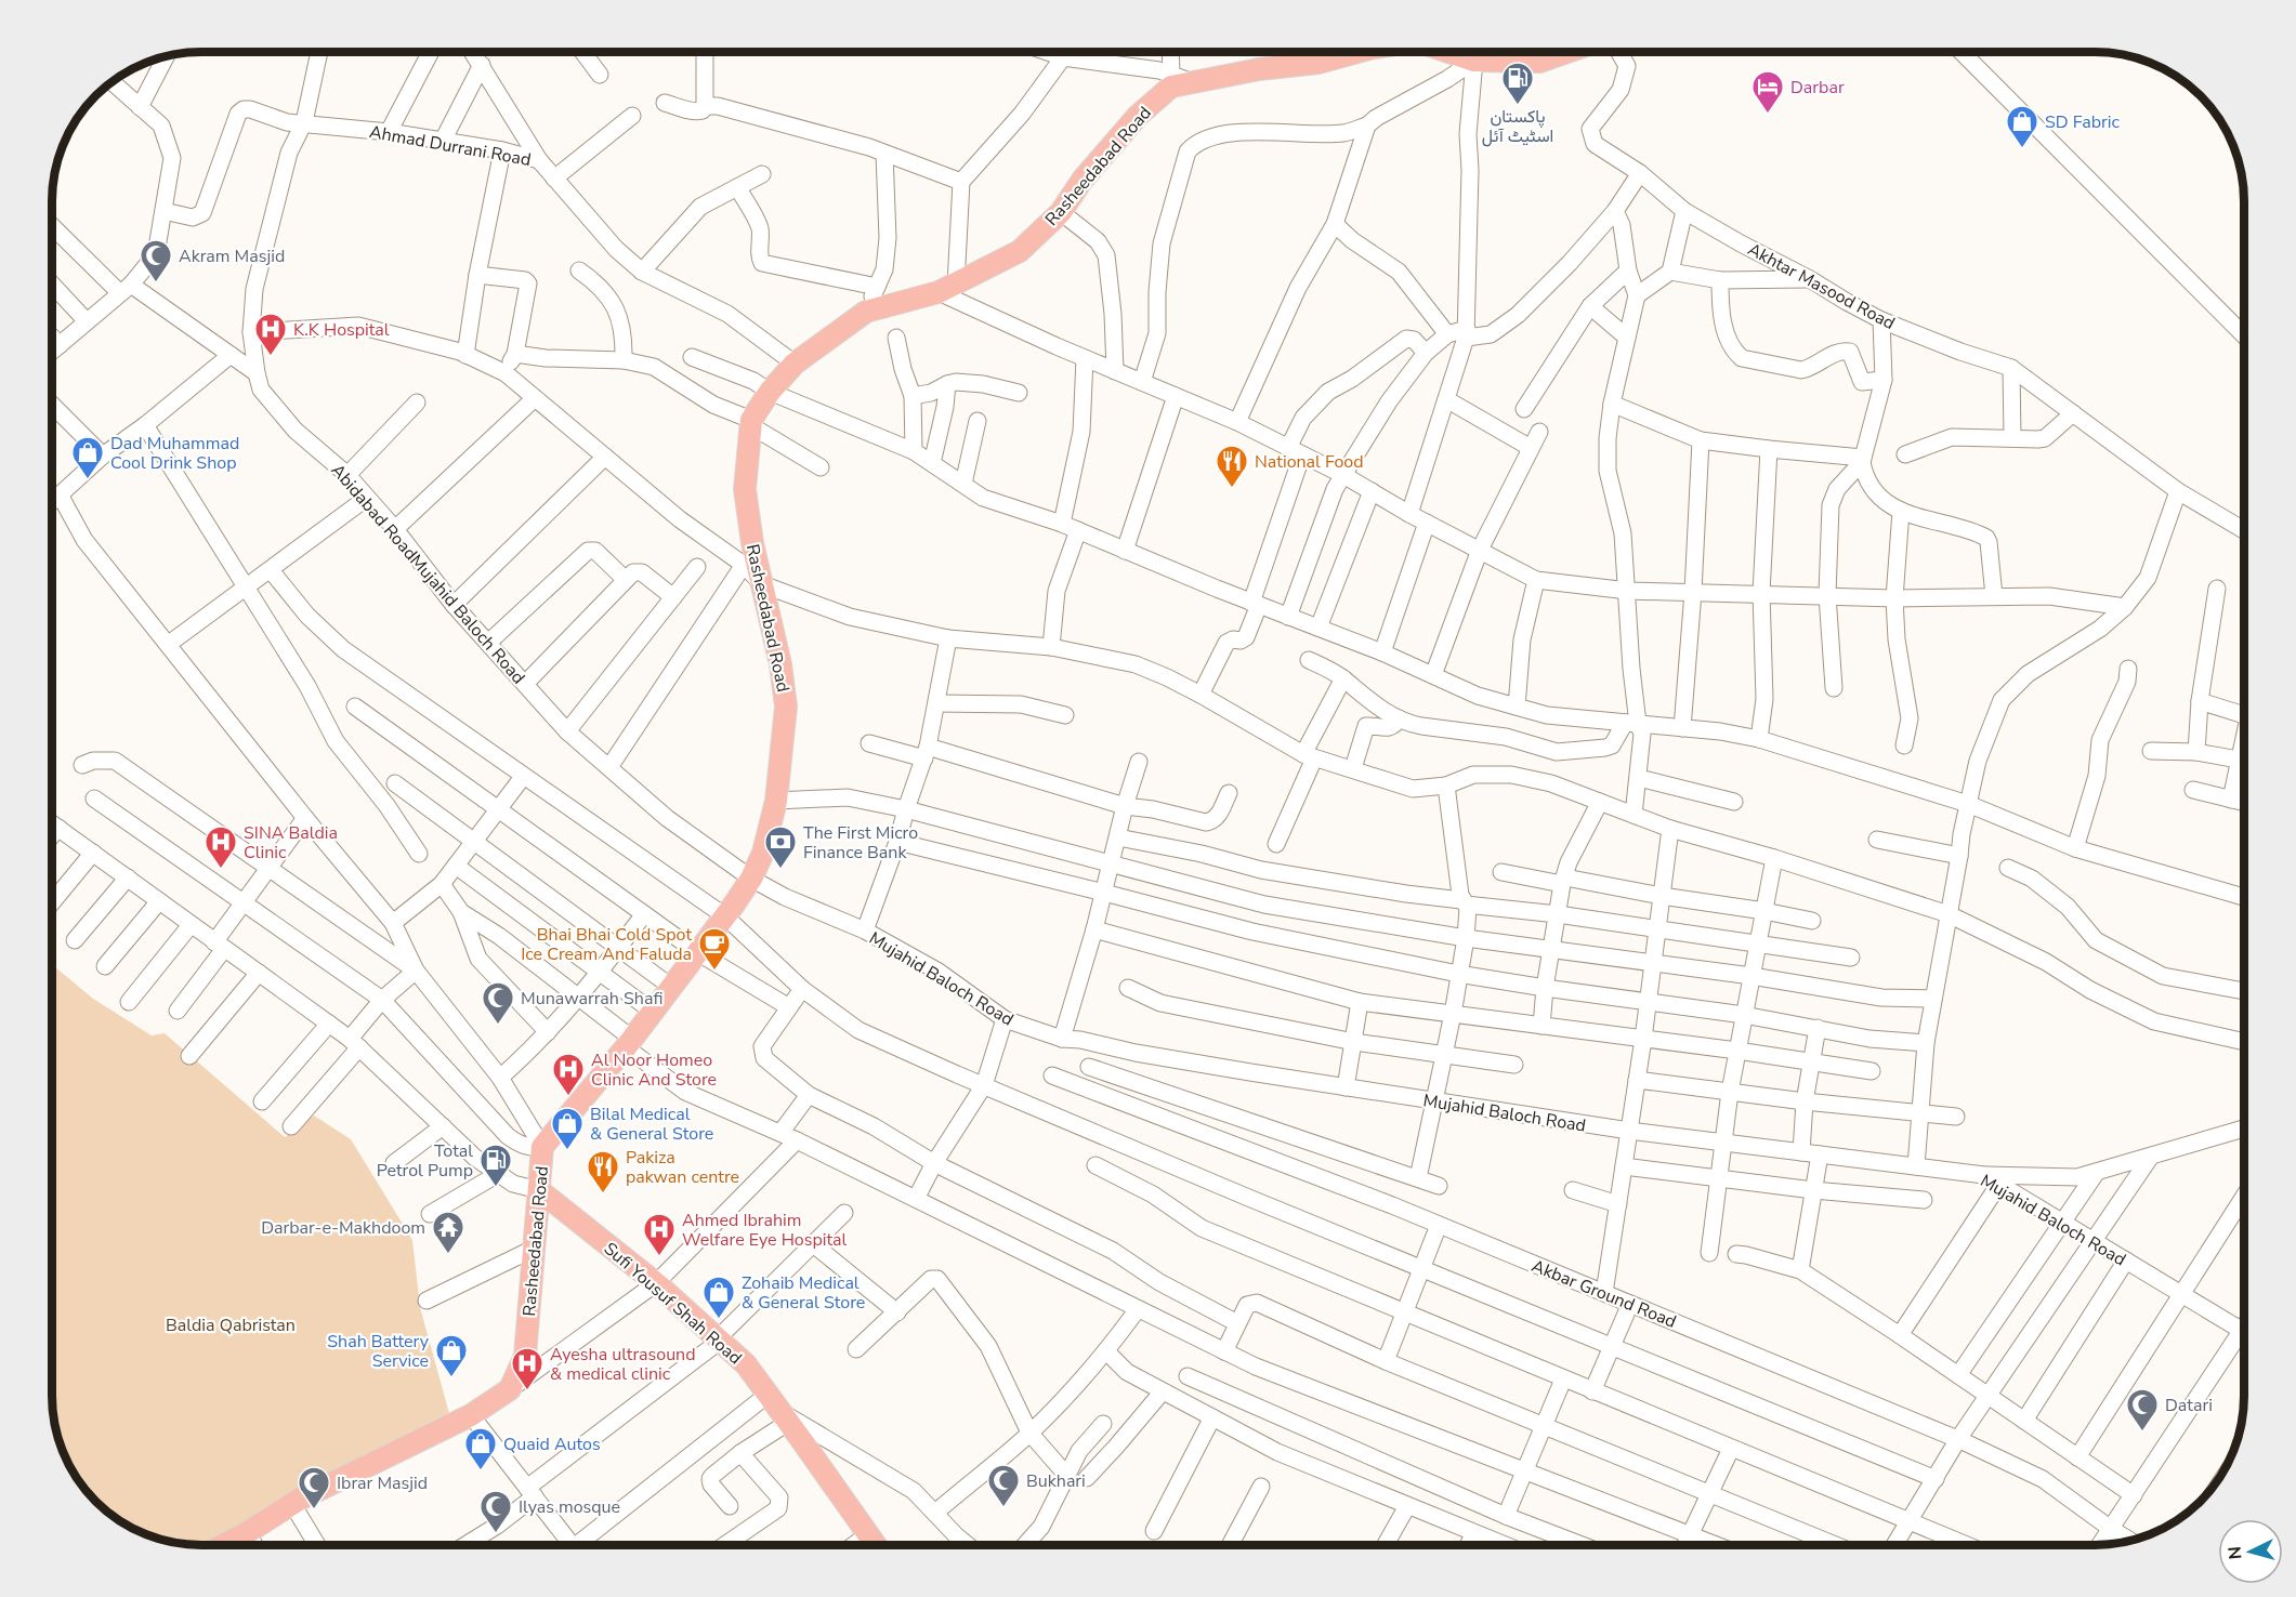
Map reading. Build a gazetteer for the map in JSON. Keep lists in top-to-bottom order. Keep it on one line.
{"streets":{"main road":["Rasheedabad Road","Sufi Yousuf Shah Road"],"street":["Ahmad Durrani Road","Akhtar Masood Road","Abidabad RoadMujahid Baloch Road","Mujahid Baloch Road","Akbar Ground Road"]},"crossings":[["Ahmad Durrani Road","Rasheedabad Road"],["Ahmad Durrani Road","Abidabad RoadMujahid Baloch Road"],["Rasheedabad Road","Abidabad RoadMujahid Baloch Road"],["Rasheedabad Road","Mujahid Baloch Road"],["Rasheedabad Road","Sufi Yousuf Shah Road"],["Abidabad RoadMujahid Baloch Road","Mujahid Baloch Road"]],"parks":["Baldia Qabristan"],"places":{"fuel station":["پاکستان اسٹیٹ آئل","Total Petrol Pump"],"hotel":["Darbar"],"shop":["SD Fabric","Dad Muhammad Cool Drink Shop","Bilal Medical & General Store","Zohaib Medical & General Store","Shah Battery Service","Quaid Autos"],"mosque":["Akram Masjid","Munawarrah Shafi","Datari","Bukhari","Ibrar Masjid","Ilyas mosque"],"hospital":["K.K Hospital","SINA Baldia Clinic","Al Noor Homeo Clinic And Store","Ahmed Ibrahim Welfare Eye Hospital","Ayesha ultrasound & medical clinic"],"restaurant":["National Food","Pakiza pakwan centre"],"bank":["The First Micro Finance Bank"],"cafe":["Bhai Bhai Cold Spot Ice Cream And Faluda"],"temple":["Darbar-e-Makhdoom"]},"north":"left"}
